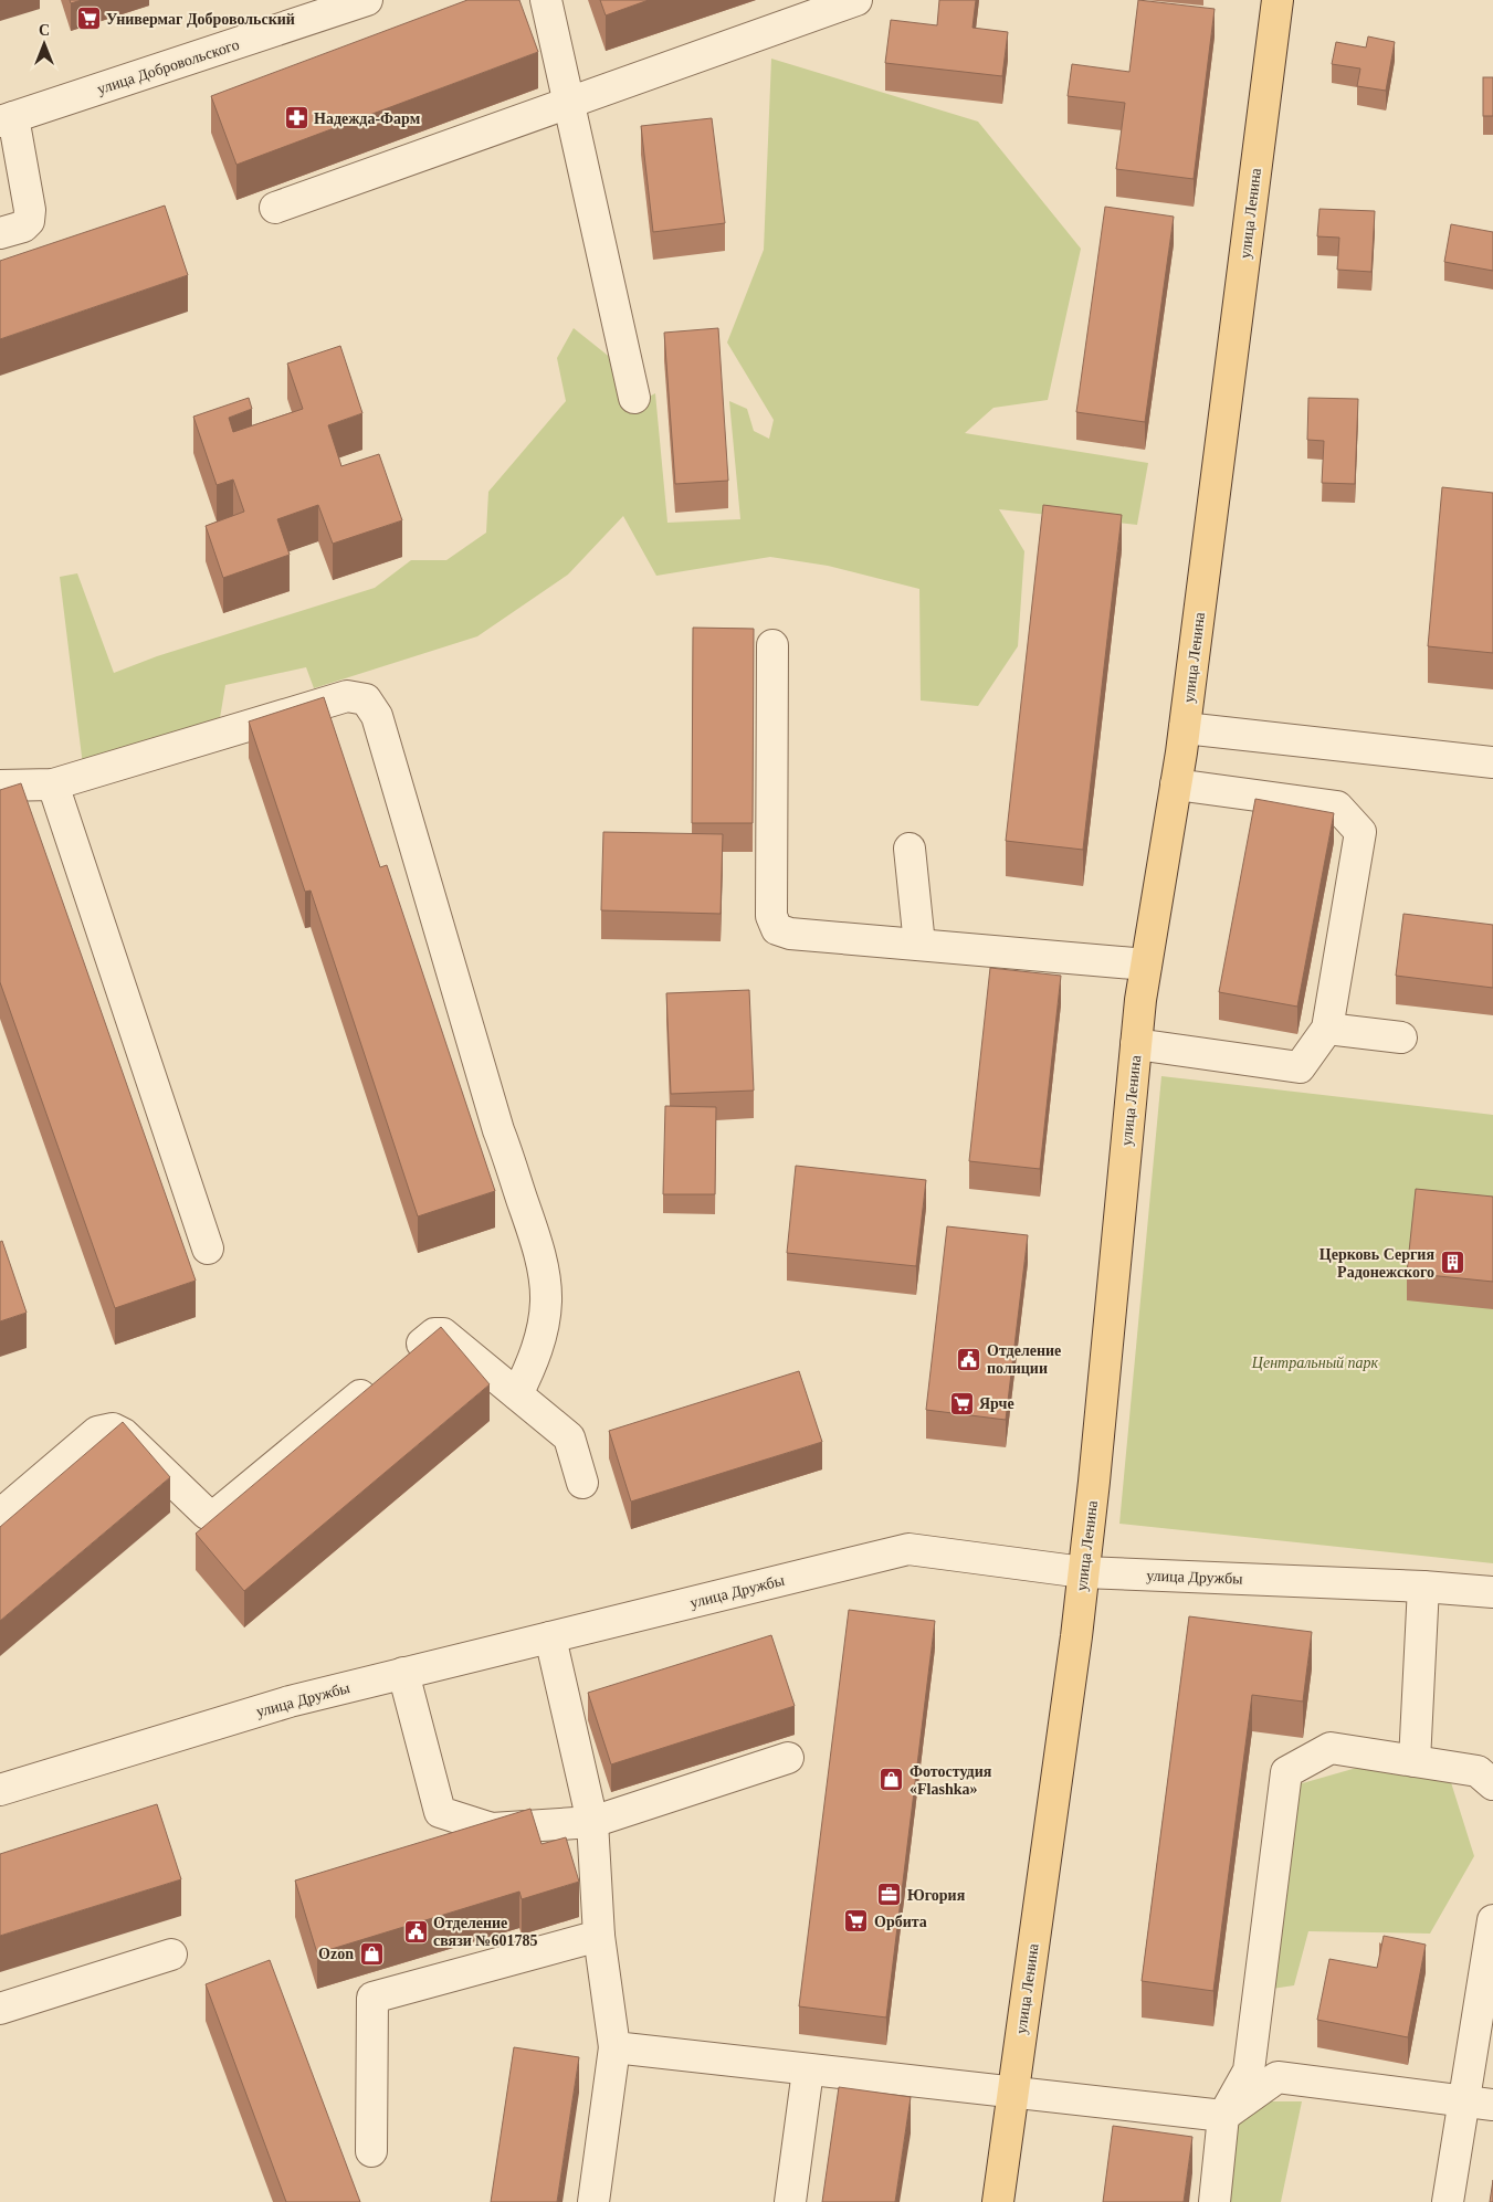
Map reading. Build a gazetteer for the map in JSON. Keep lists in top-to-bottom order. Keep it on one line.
{"streets":{"main road":["улица Ленина"],"street":["улица Добровольского","улица Дружбы"]},"crossings":[["улица Ленина","улица Дружбы"]],"parks":["Центральный парк"],"places":{"supermarket":["Универмаг Добровольский","Ярче","Орбита"],"pharmacy":["Надежда-Фарм"],"building":["Церковь Сергия Радонежского"],"public building":["Отделение полиции","Отделение связи №601785"],"shop":["Фотостудия «Flashka»","Ozon"],"office":["Югория"]},"north":"top"}
